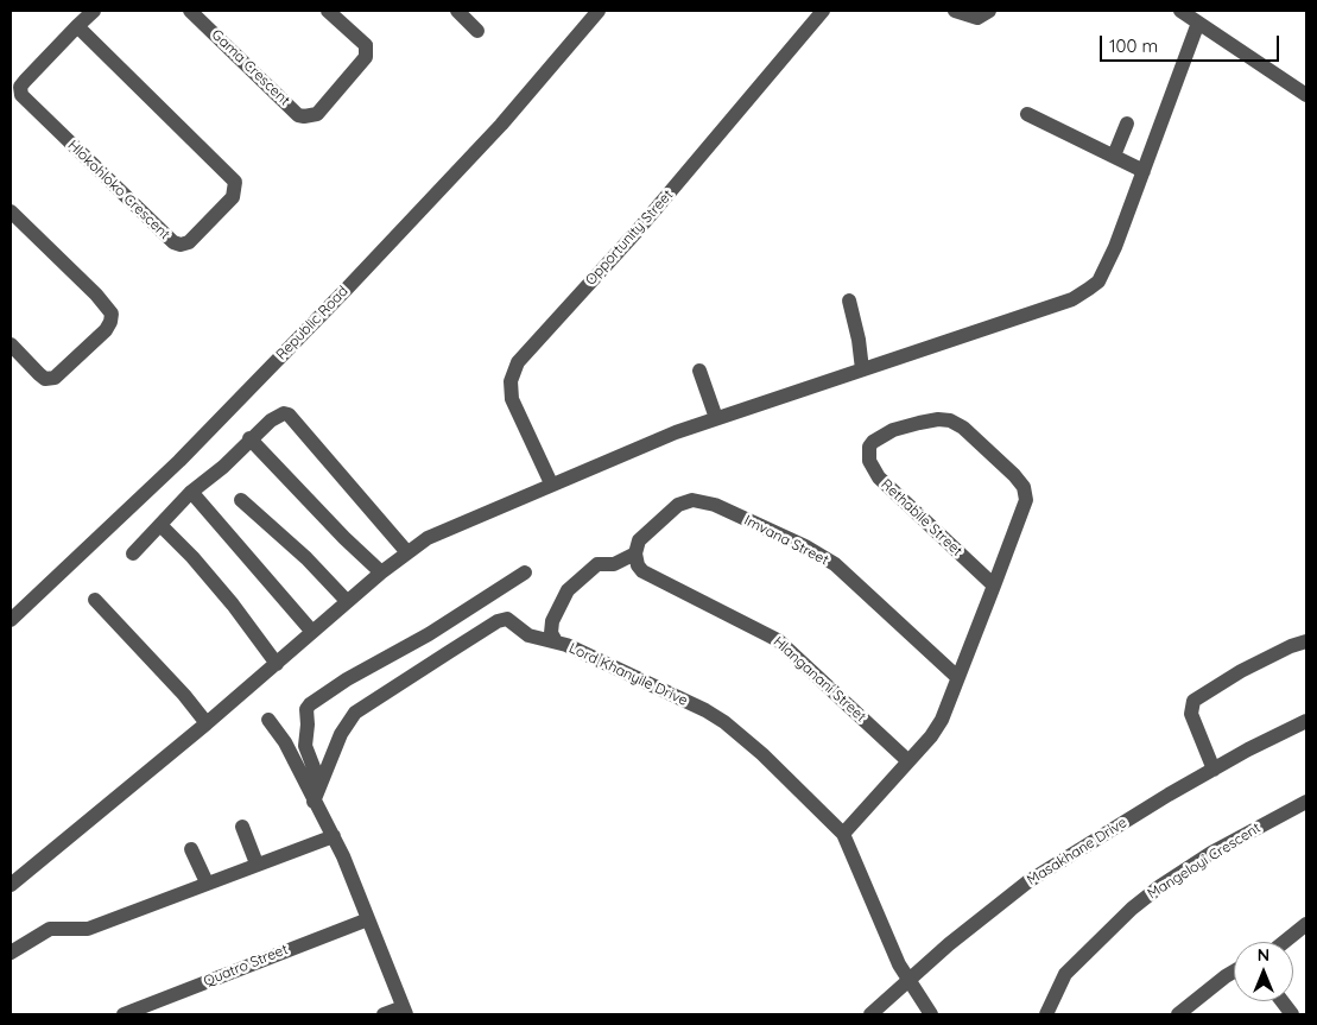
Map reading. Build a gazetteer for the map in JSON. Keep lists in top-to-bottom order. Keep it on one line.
{"streets":{"street":["Gama Crescent","Hlokohloko Crescent","Opportunity Street","Republic Road","Rethabile Street","Imvana Street","Lord Khanyile Drive","Hlanganani Street","Masakhane Drive","Mangeloyi Crescent","Quatro Street"]},"crossings":[["Rethabile Street","Imvana Street"],["Rethabile Street","Lord Khanyile Drive"],["Rethabile Street","Hlanganani Street"],["Imvana Street","Hlanganani Street"],["Lord Khanyile Drive","Masakhane Drive"]],"scale_bar":"100 m","north":"top"}
